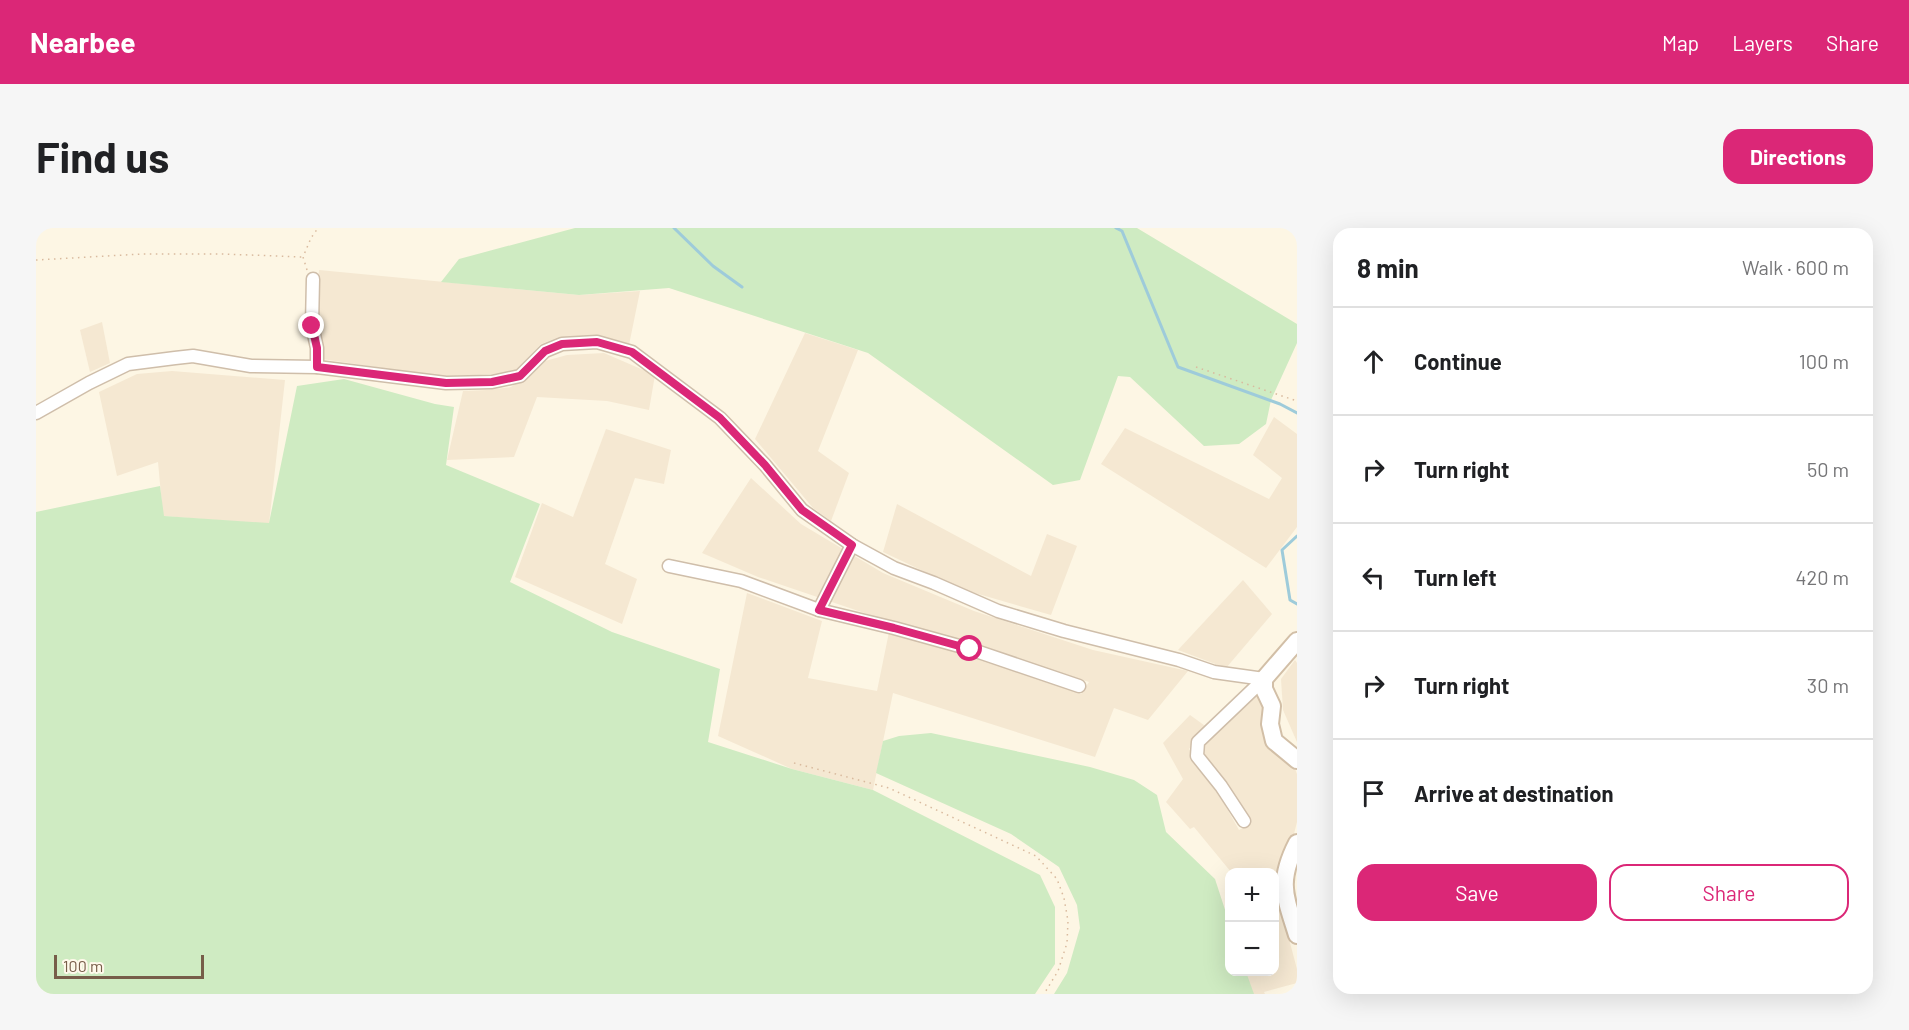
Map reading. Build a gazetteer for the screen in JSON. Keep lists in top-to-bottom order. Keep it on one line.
{"scale_bar":"100 m","page":{"header":"Nearbee","nav":["Map","Layers","Share"],"buttons":["Directions",["Save","Share"]],"title":"Find us","heading":["8 min","Walk · 600 m"],"list":[["Continue","100 m"],["Turn right","50 m"],["Turn left","420 m"],["Turn right","30 m"],"Arrive at destination"],"map_buttons":["+","−"],"scale":"100 m"}}
